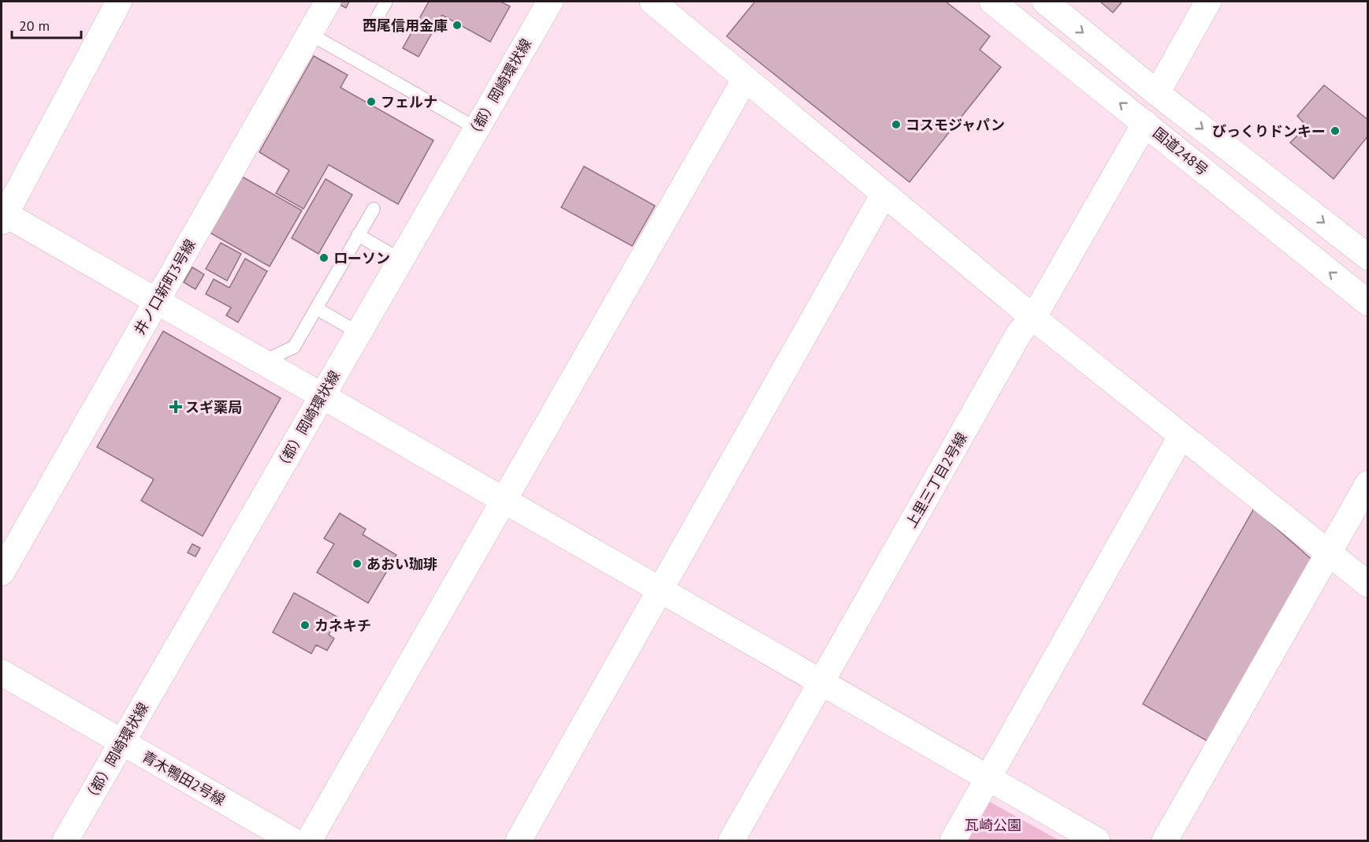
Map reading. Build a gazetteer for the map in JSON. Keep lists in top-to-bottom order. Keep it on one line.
{"streets":{"main road":["（都）岡崎環状線","国道248号","井ノ口新町3号線","上里三丁目2号線","青木鴨田2号線"]},"crossings":[["（都）岡崎環状線","青木鴨田2号線"],["国道248号","上里三丁目2号線"]],"parks":["瓦崎公園"],"places":{"other":["西尾信用金庫","フェルナ","コスモジャパン","びっくりドンキー","ローソン","あおい珈琲","カネキチ"],"health":["スギ薬局"]},"scale_bar":"20 m"}
